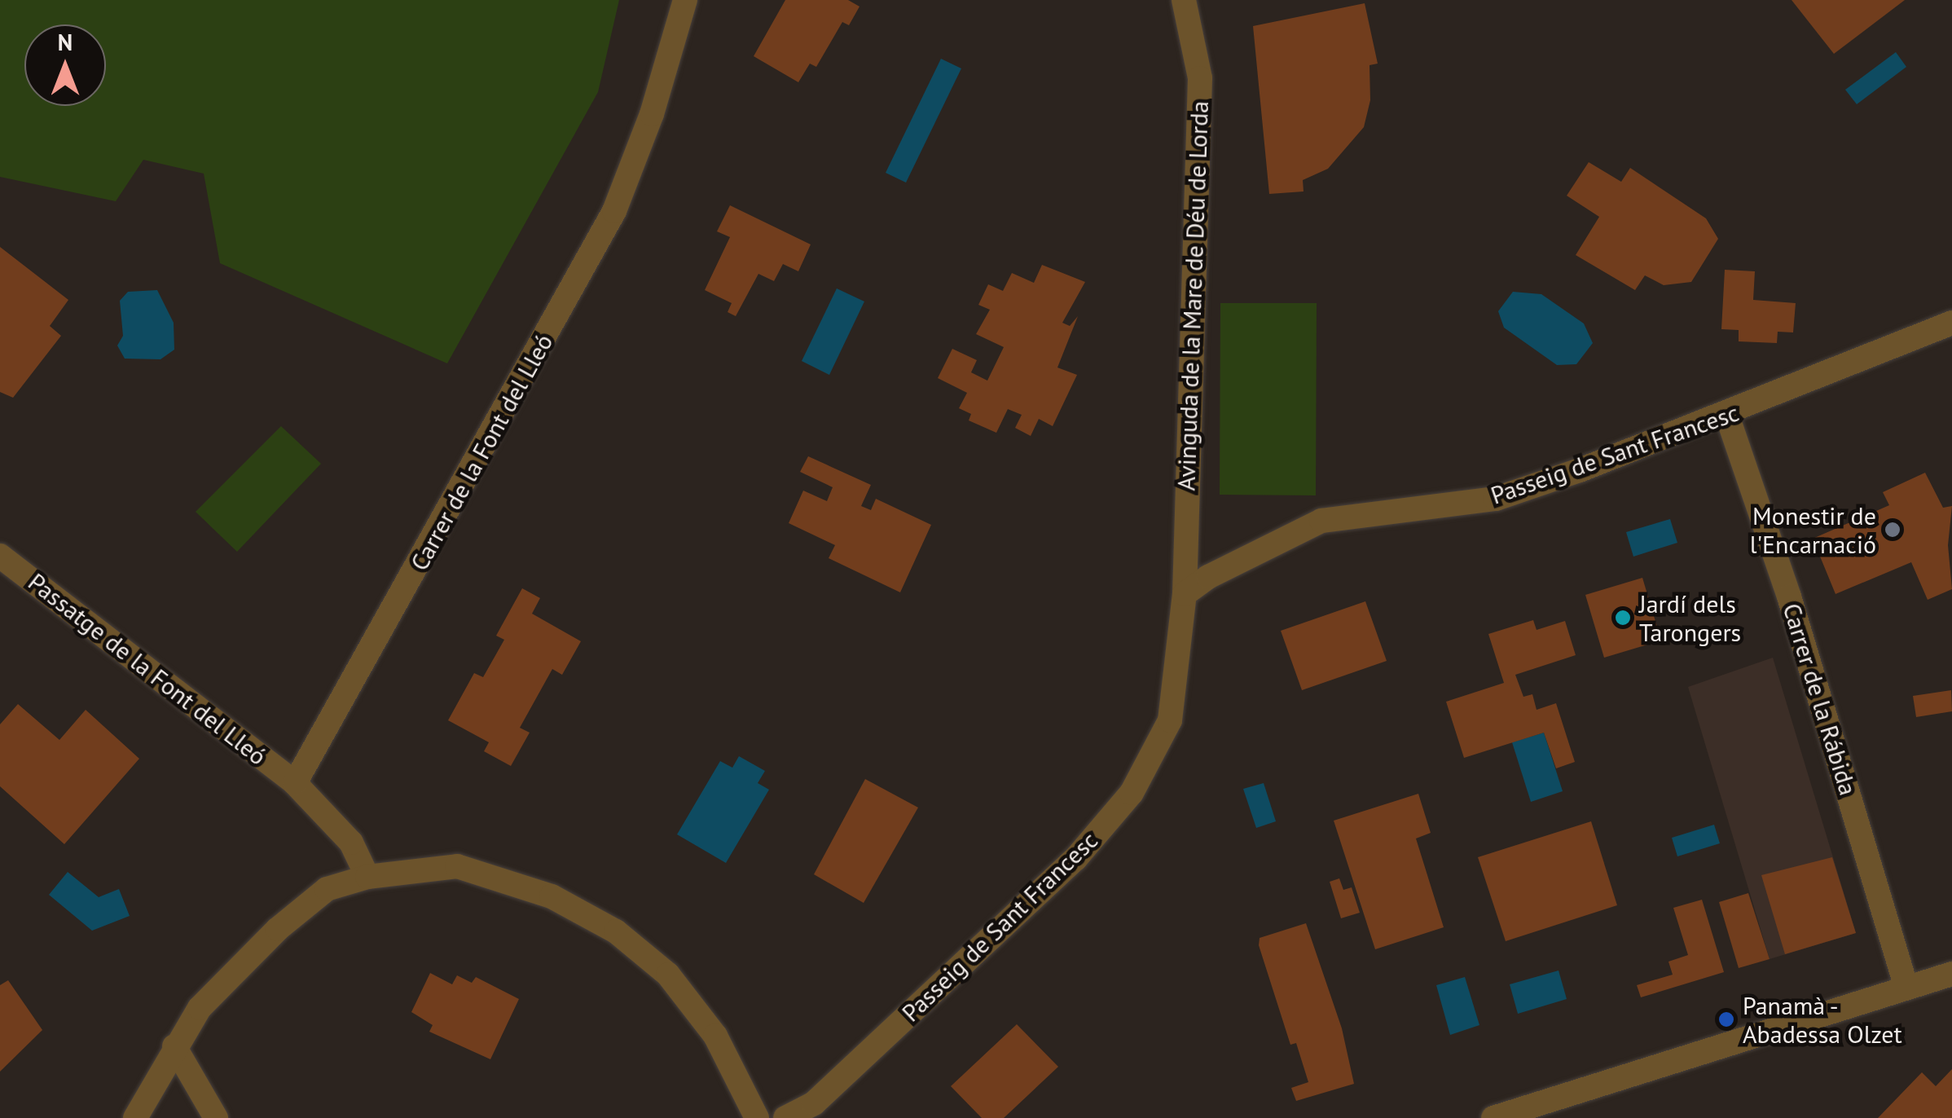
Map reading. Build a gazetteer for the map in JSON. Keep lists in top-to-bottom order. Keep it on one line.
{"streets":{"street":["Avinguda de la Mare de Déu de Lorda","Carrer de la Font del Lleó","Passeig de Sant Francesc","Passatge de la Font del Lleó","Carrer de la Rábida"]},"crossings":[["Avinguda de la Mare de Déu de Lorda","Passeig de Sant Francesc"],["Carrer de la Font del Lleó","Passatge de la Font del Lleó"],["Passeig de Sant Francesc","Carrer de la Rábida"]],"places":["Monestir de l'Encarnació","Jardí dels Tarongers","Panamà - Abadessa Olzet"],"north":"top"}
